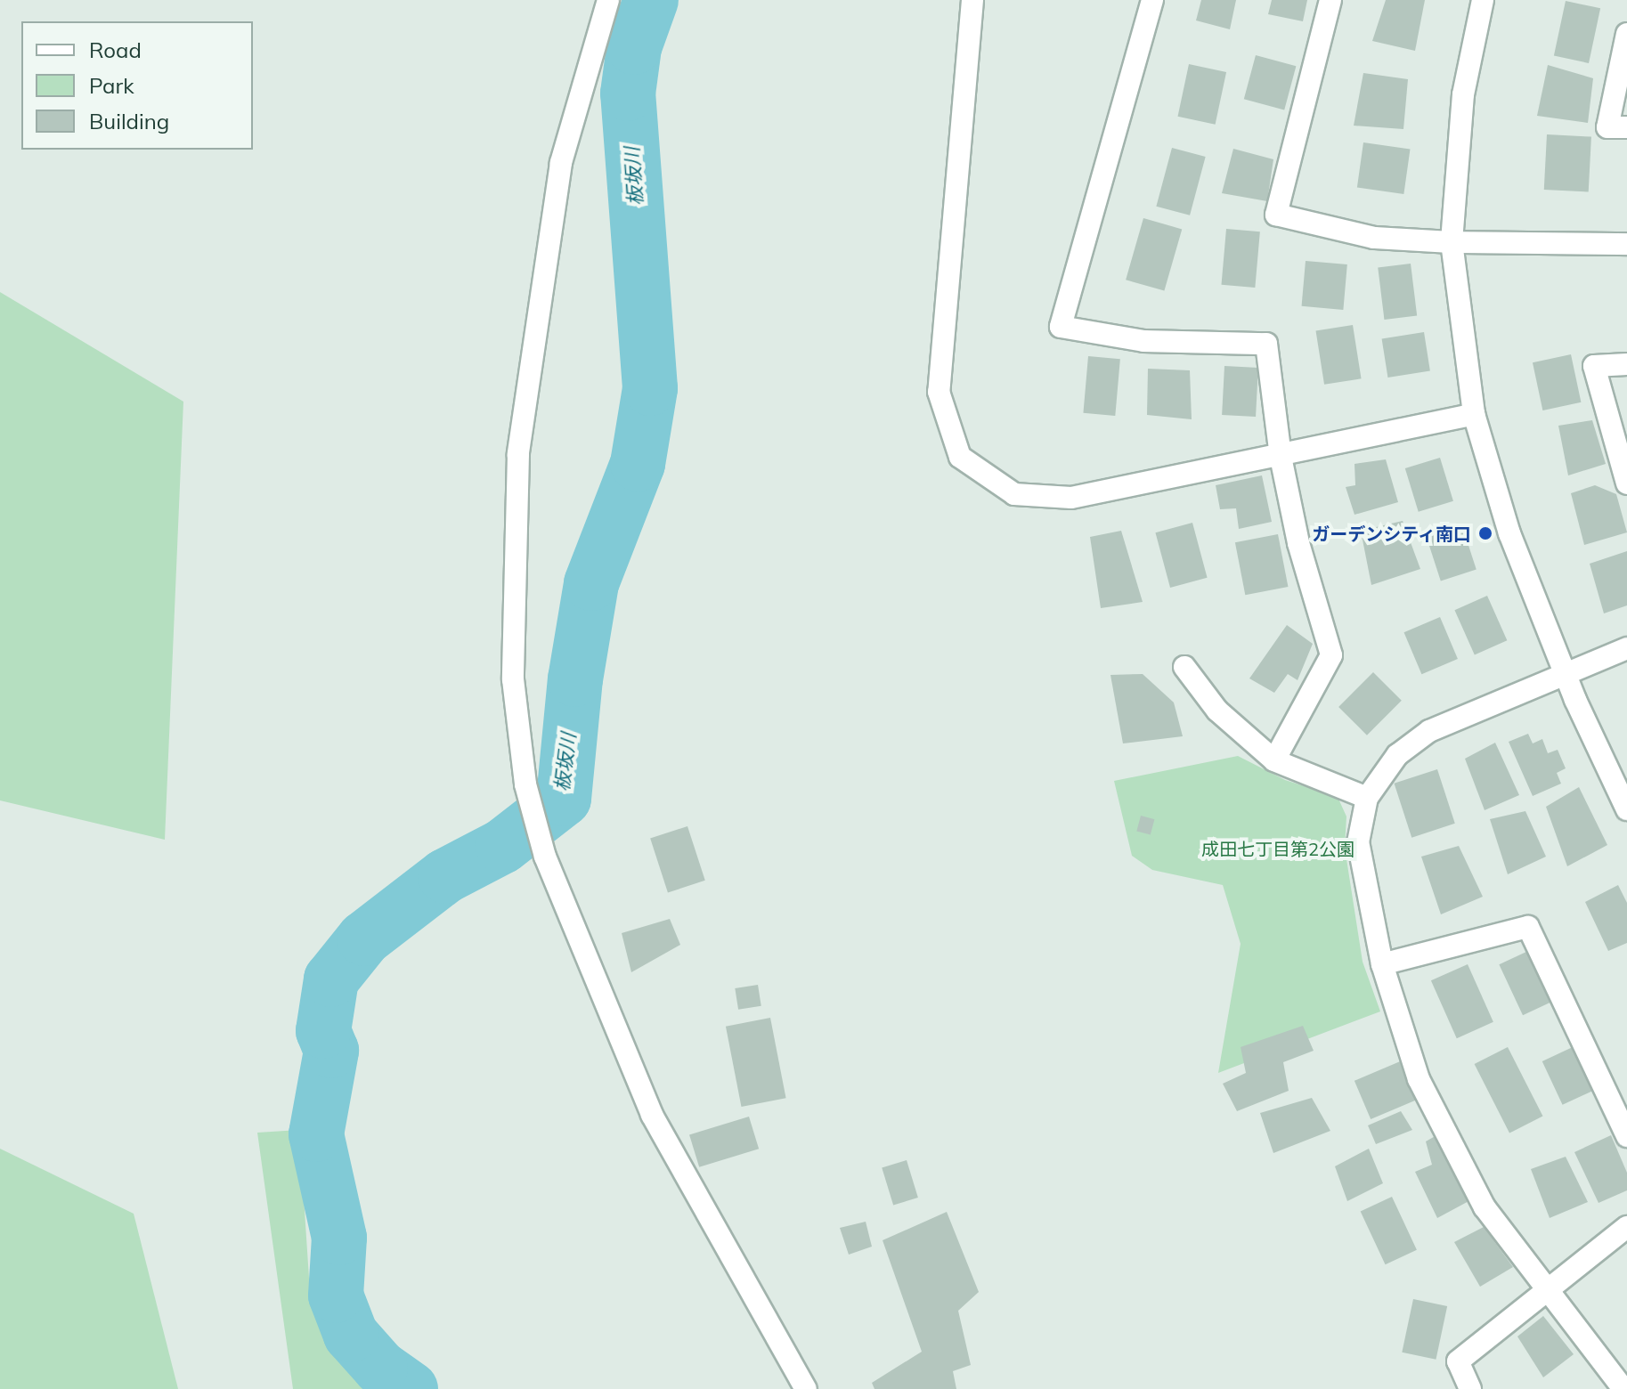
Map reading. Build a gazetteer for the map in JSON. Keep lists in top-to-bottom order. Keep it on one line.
{"water":["板坂川"],"parks":["成田七丁目第2公園"],"places":["ガーデンシティ南口"],"legend":["Road","Park","Building"]}
